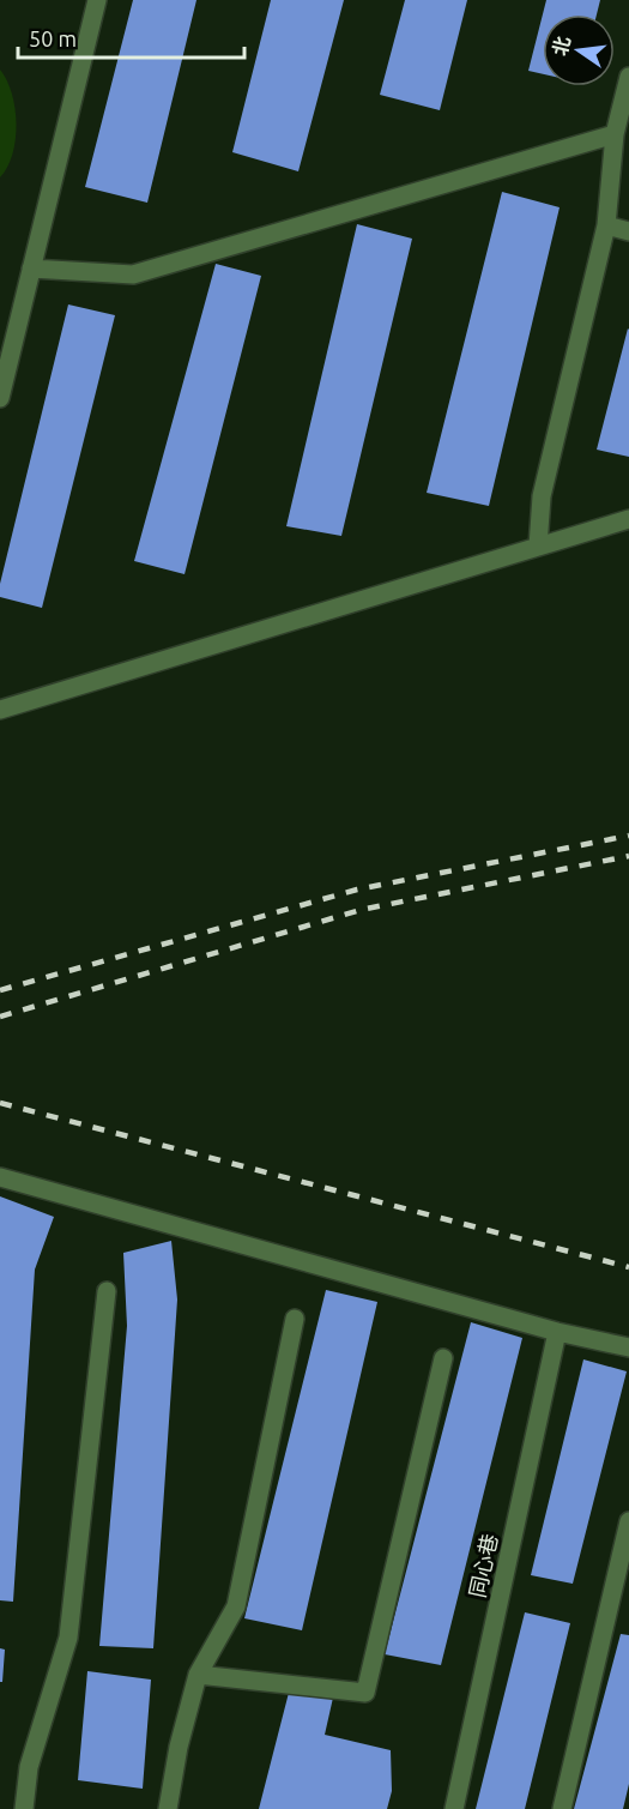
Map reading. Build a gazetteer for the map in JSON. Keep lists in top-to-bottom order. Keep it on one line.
{"streets":{"street":["同心巷"]},"scale_bar":"50 m","north":"left"}
